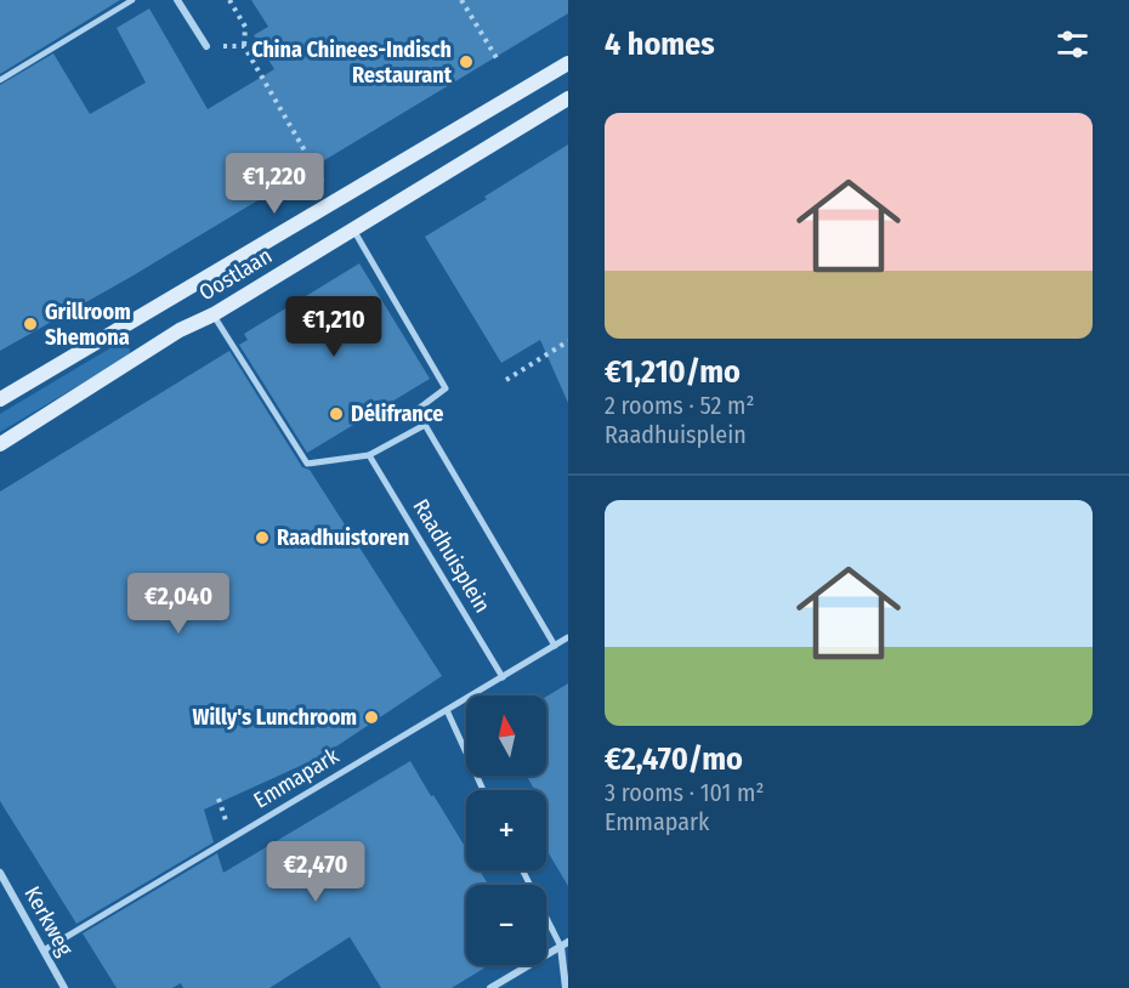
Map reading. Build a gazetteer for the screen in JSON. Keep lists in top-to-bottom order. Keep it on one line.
{"streets":{"main road":["Oostlaan"],"street":["Raadhuisplein","Emmapark","Kerkweg"]},"crossings":[["Raadhuisplein","Emmapark"],["Emmapark","Kerkweg"]],"places":["China Chinees-Indisch Restaurant","Grillroom Shemona","Délifrance","Raadhuistoren","Willy's Lunchroom"],"north":"top","page":{"heading":"4 homes","list":[{"name":"€1,210/mo","note":"2 rooms · 52 m² · Raadhuisplein"},{"name":"€2,470/mo","note":"3 rooms · 101 m² · Emmapark"}],"price":["€1,220","€1,210","€2,040","€2,470"],"map_buttons":["+","−"]}}
